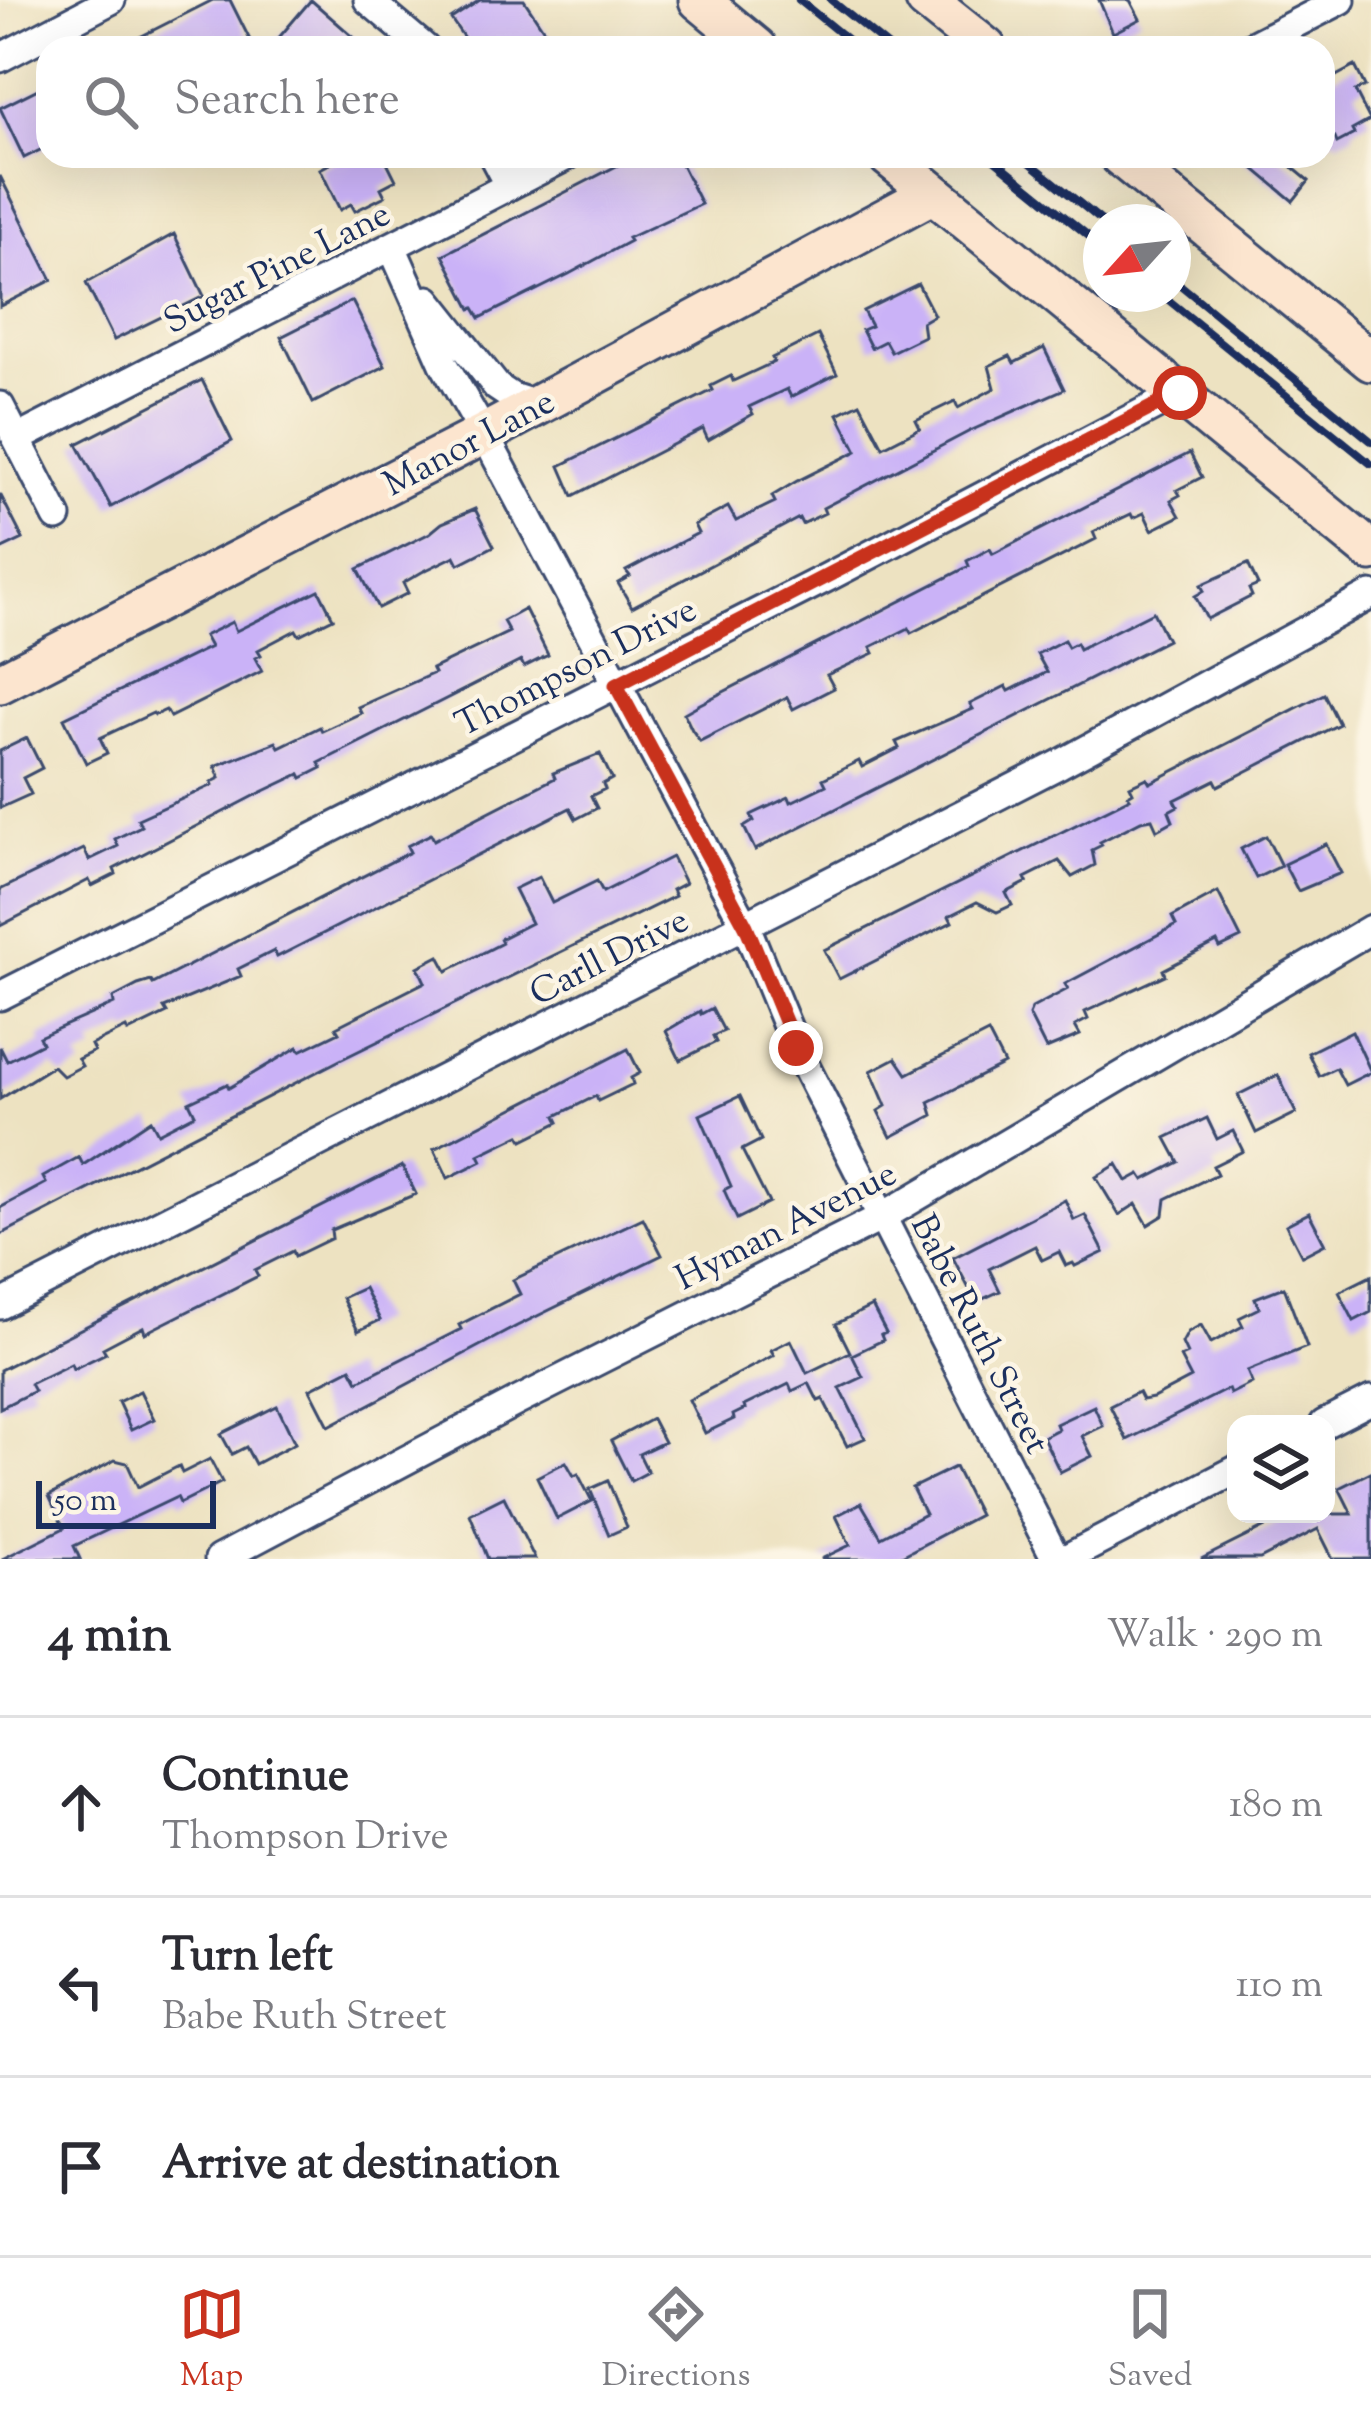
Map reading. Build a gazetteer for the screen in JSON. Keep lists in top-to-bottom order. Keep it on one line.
{"streets":{"street":["Sugar Pine Lane","Manor Lane","Thompson Drive","Carll Drive","Hyman Avenue","Babe Ruth Street"]},"crossings":[["Sugar Pine Lane","Babe Ruth Street"],["Manor Lane","Babe Ruth Street"],["Thompson Drive","Babe Ruth Street"],["Carll Drive","Babe Ruth Street"],["Hyman Avenue","Babe Ruth Street"]],"scale_bar":"50 m","north":"bottom left","page":{"search":"Search here","scale":"50 m","heading":["4 min","Walk · 290 m"],"list":[["Continue","Thompson Drive","180 m"],["Turn left","Babe Ruth Street","110 m"],"Arrive at destination"],"nav":["Map","Directions","Saved"]}}
